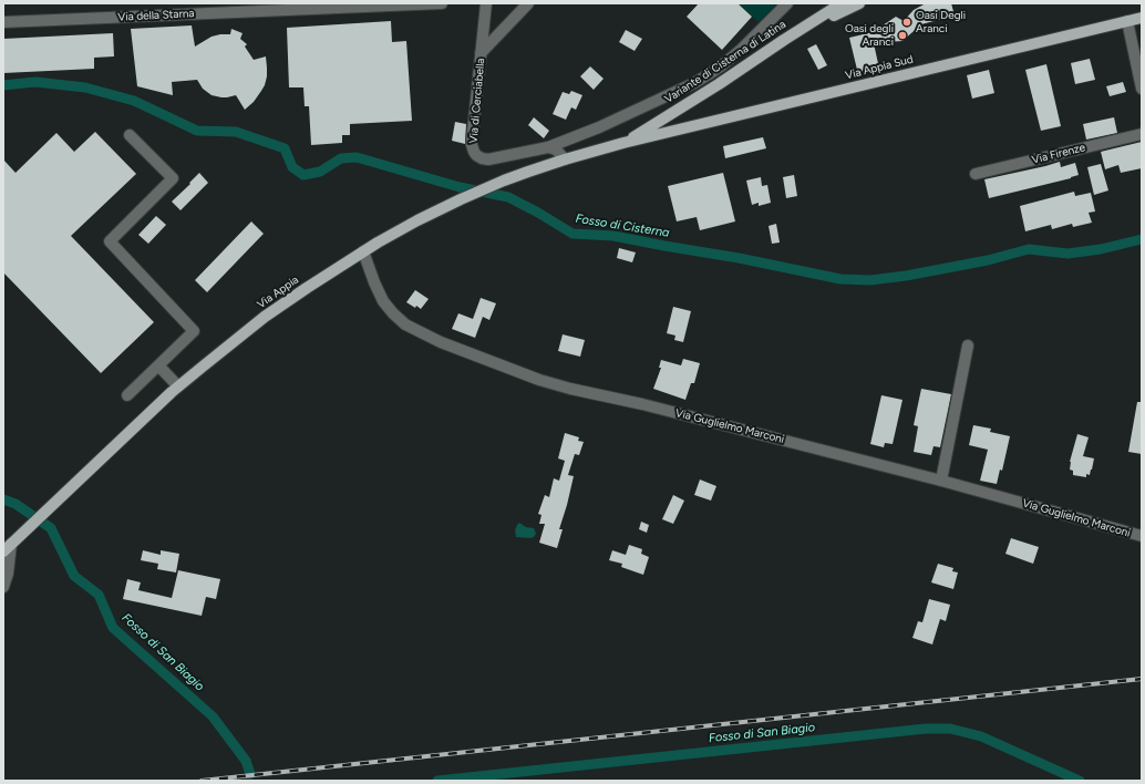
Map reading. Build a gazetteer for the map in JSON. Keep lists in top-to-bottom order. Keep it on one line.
{"streets":{"main road":["Variante di Cisterna di Latina","Via Appia Sud","Via Appia"],"street":["Via della Starna","Via di Cerciabella","Via Firenze","Via Guglielmo Marconi"]},"crossings":[["Variante di Cisterna di Latina","Via Appia Sud"],["Variante di Cisterna di Latina","Via Appia"],["Via Appia Sud","Via Appia"],["Via Appia","Via Guglielmo Marconi"]],"water":["Fosso di Cisterna","Fosso di San Biagio"],"places":["Oasi Degli Aranci","Oasi degli Aranci"]}
